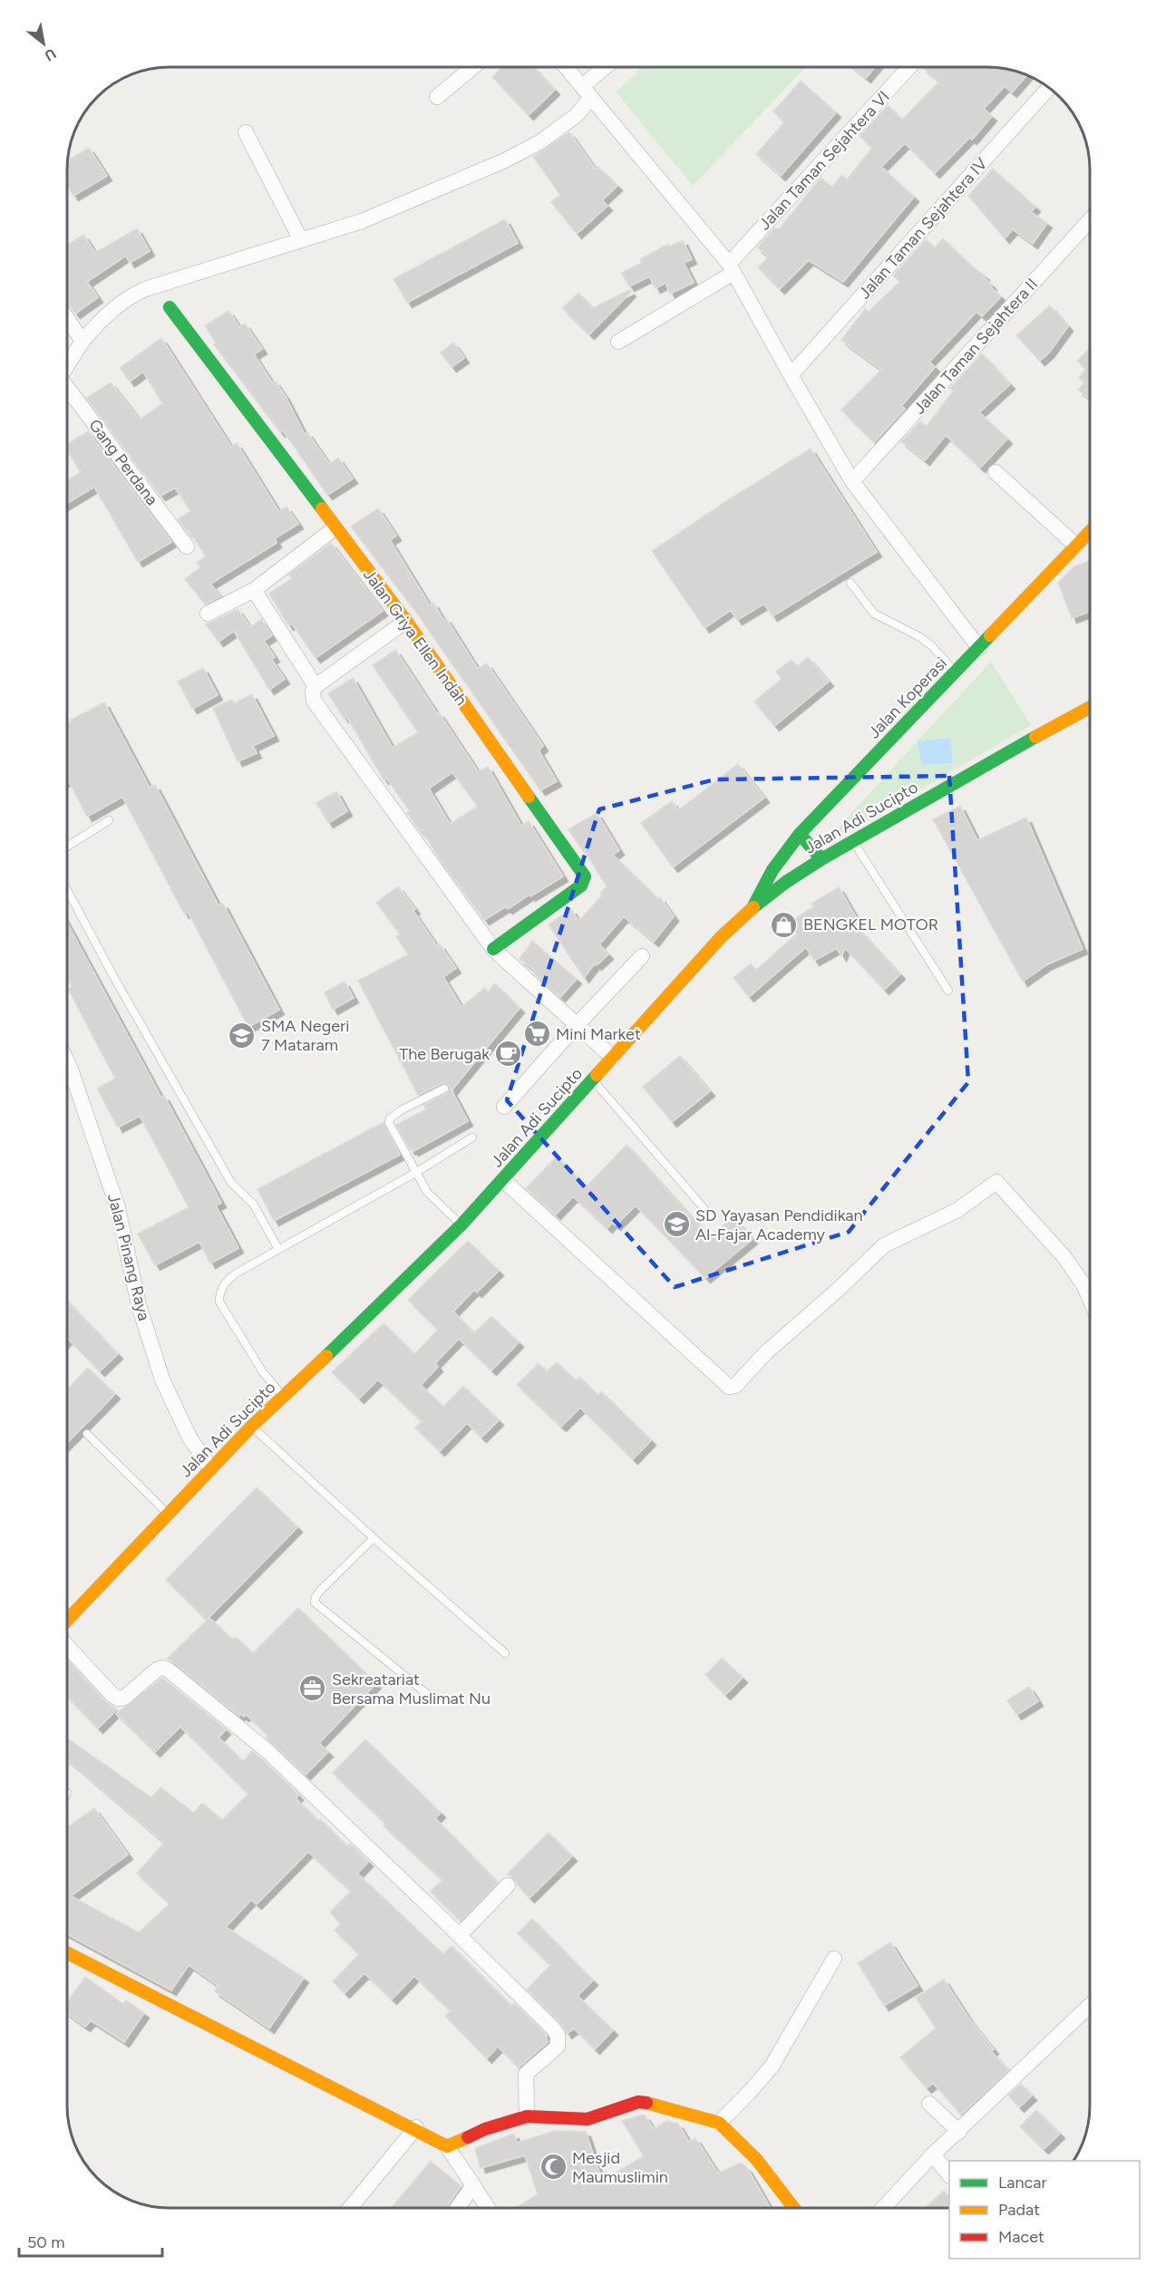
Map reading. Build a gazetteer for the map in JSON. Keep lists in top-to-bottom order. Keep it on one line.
{"streets":{"main road":["Jalan Griya Ellen Indah","Jalan Koperasi","Jalan Adi Sucipto"],"street":["Jalan Taman Sejahtera VI","Jalan Taman Sejahtera IV","Jalan Taman Sejahtera II","Gang Perdana","Jalan Pinang Raya"]},"crossings":[["Jalan Koperasi","Jalan Adi Sucipto"],["Jalan Adi Sucipto","Jalan Pinang Raya"]],"places":{"shop":["BENGKEL MOTOR"],"supermarket":["Mini Market"],"school or university":["SMA Negeri 7 Mataram","SD Yayasan Pendidikan Al-Fajar Academy"],"cafe":["The Berugak"],"office":["Sekreatariat Bersama Muslimat Nu"],"mosque":["Mesjid Maumuslimin"]},"legend":["Lancar","Padat","Macet"],"scale_bar":"50 m","north":"bottom right"}
